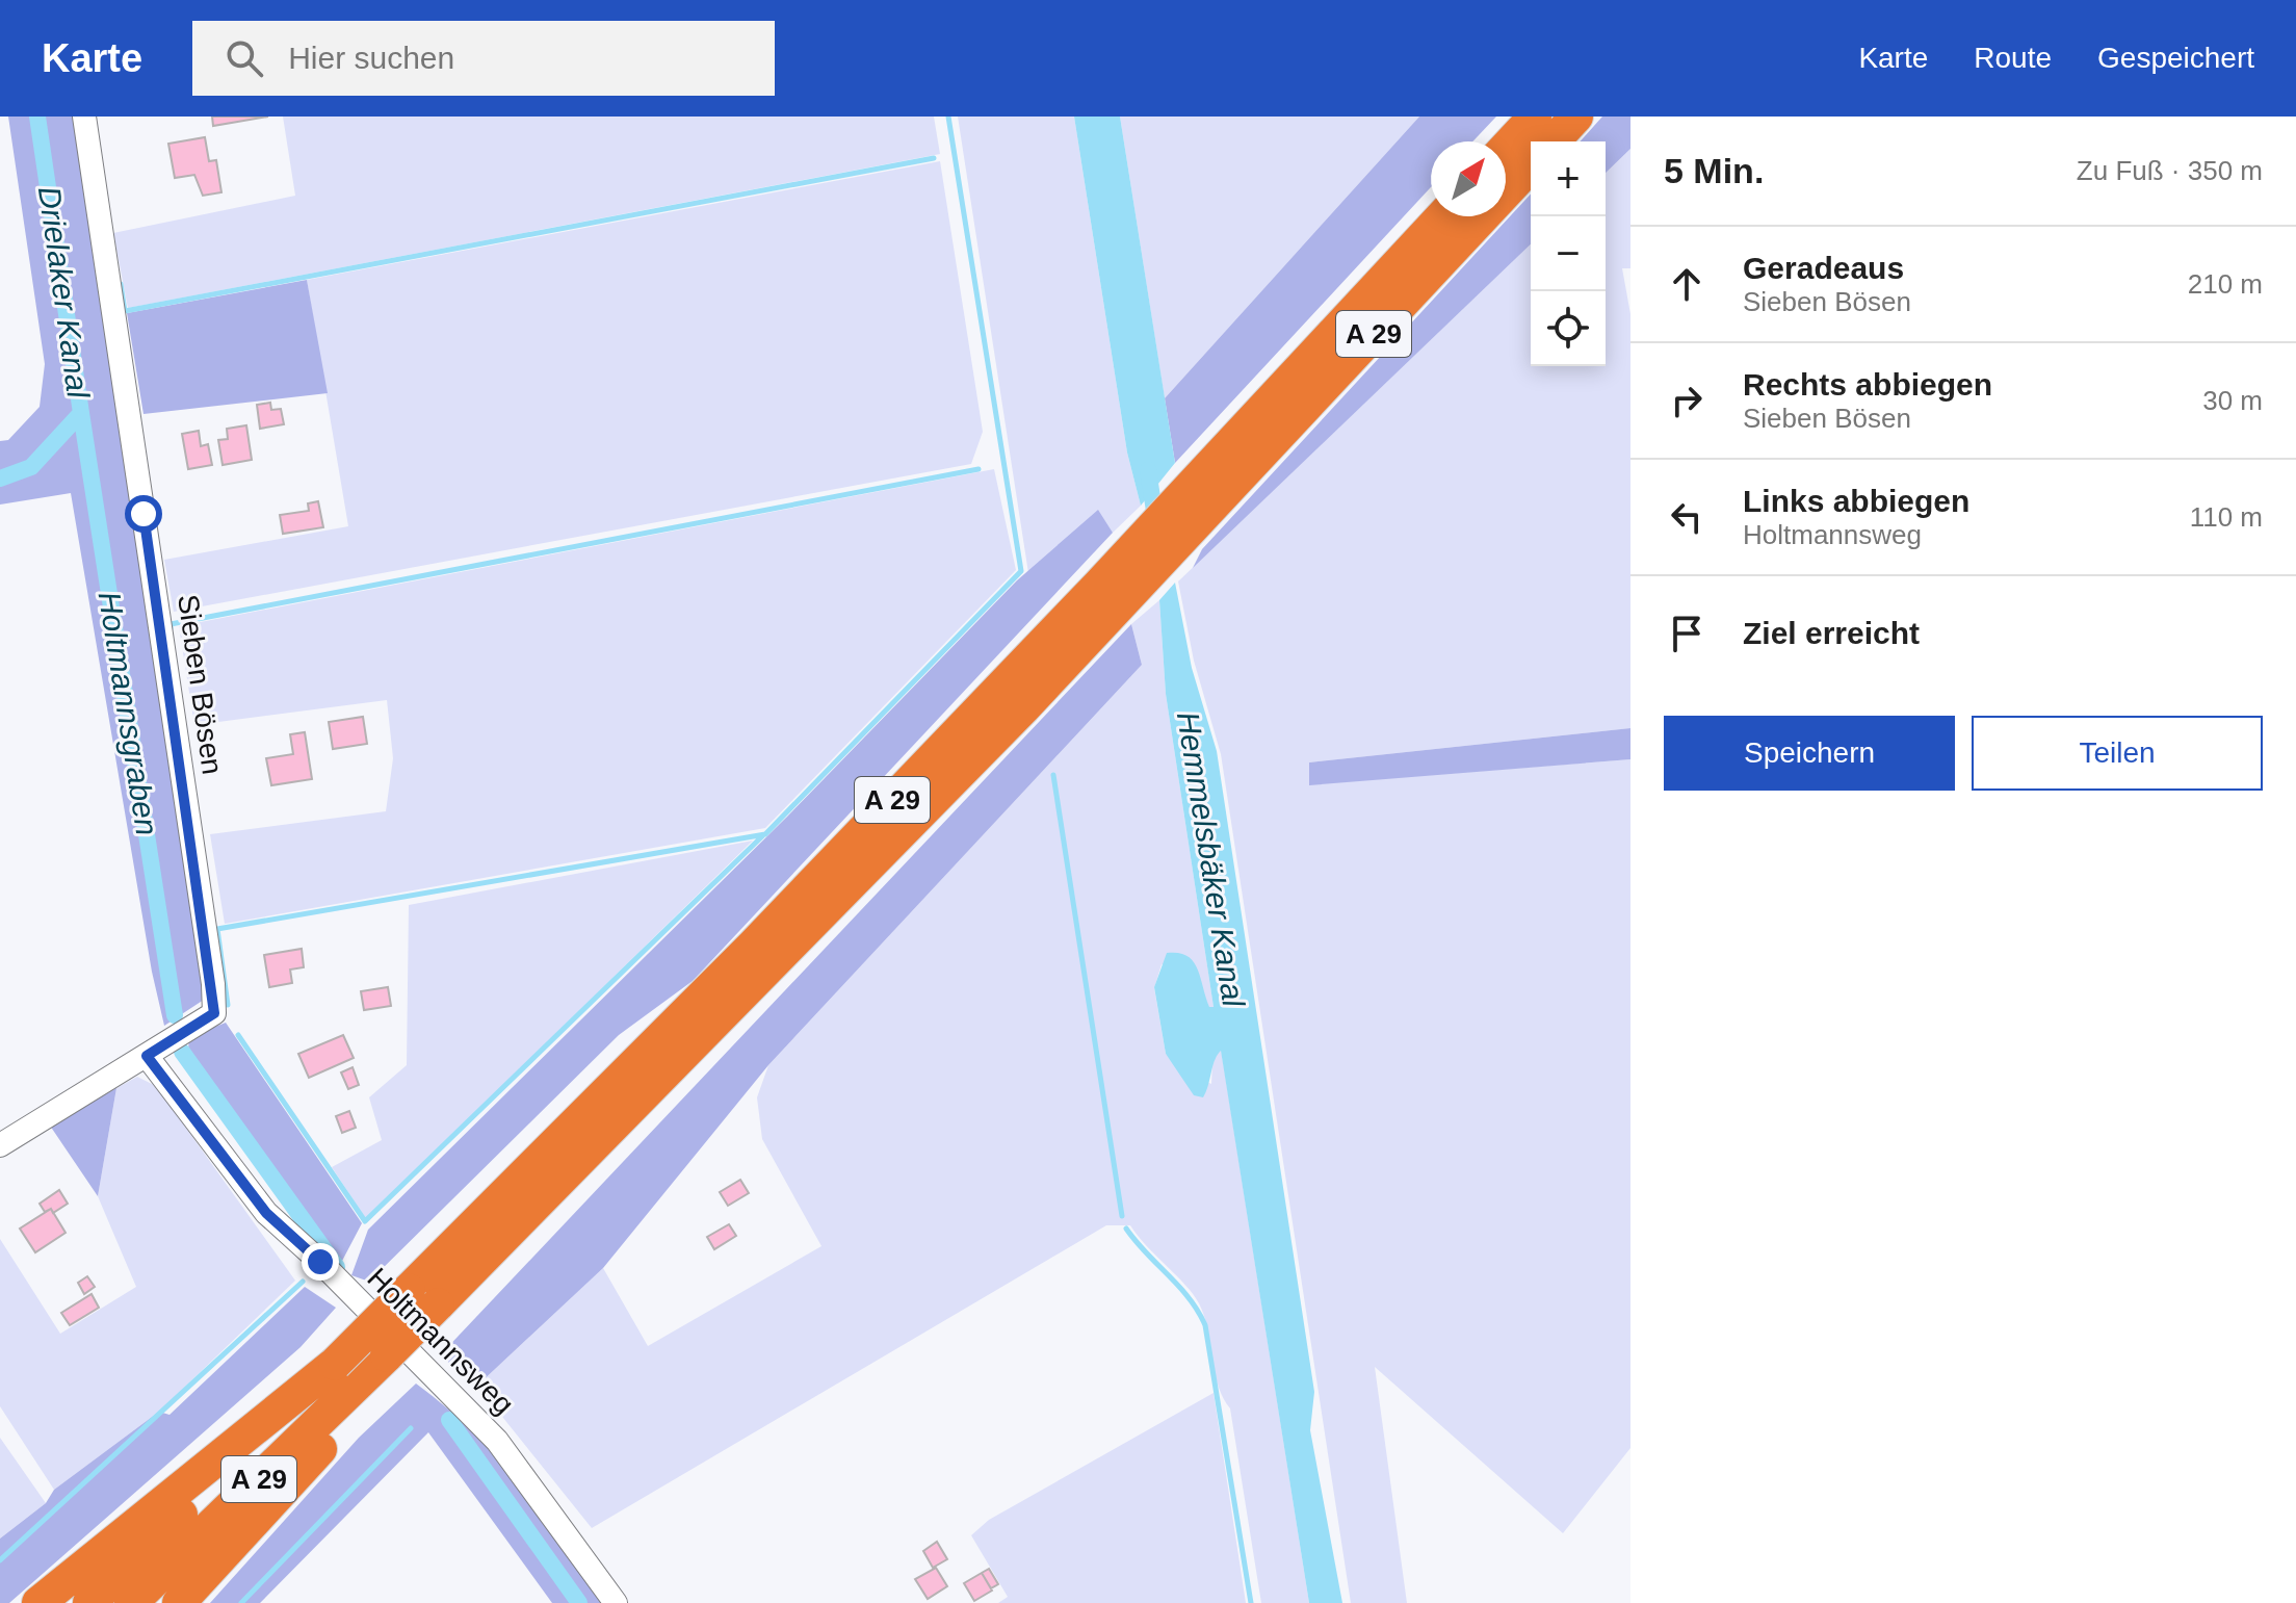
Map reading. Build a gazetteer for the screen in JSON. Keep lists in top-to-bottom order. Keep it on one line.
{"streets":{"highway":["A 29"],"street":["Sieben Bösen","Holtmannsweg"]},"crossings":[["Sieben Bösen","Holtmannsweg"]],"water":["Drielaker Kanal","Holtmannsgraben","Hemmelsbäker Kanal"],"north":"top right","page":{"header":"Karte","search":"Hier suchen","nav":["Karte","Route","Gespeichert"],"heading":["5 Min.","Zu Fuß · 350 m"],"map_buttons":["+","−"],"list":[["Geradeaus","Sieben Bösen","210 m"],["Rechts abbiegen","Sieben Bösen","30 m"],["Links abbiegen","Holtmannsweg","110 m"],"Ziel erreicht"],"buttons":["Speichern","Teilen"]}}
